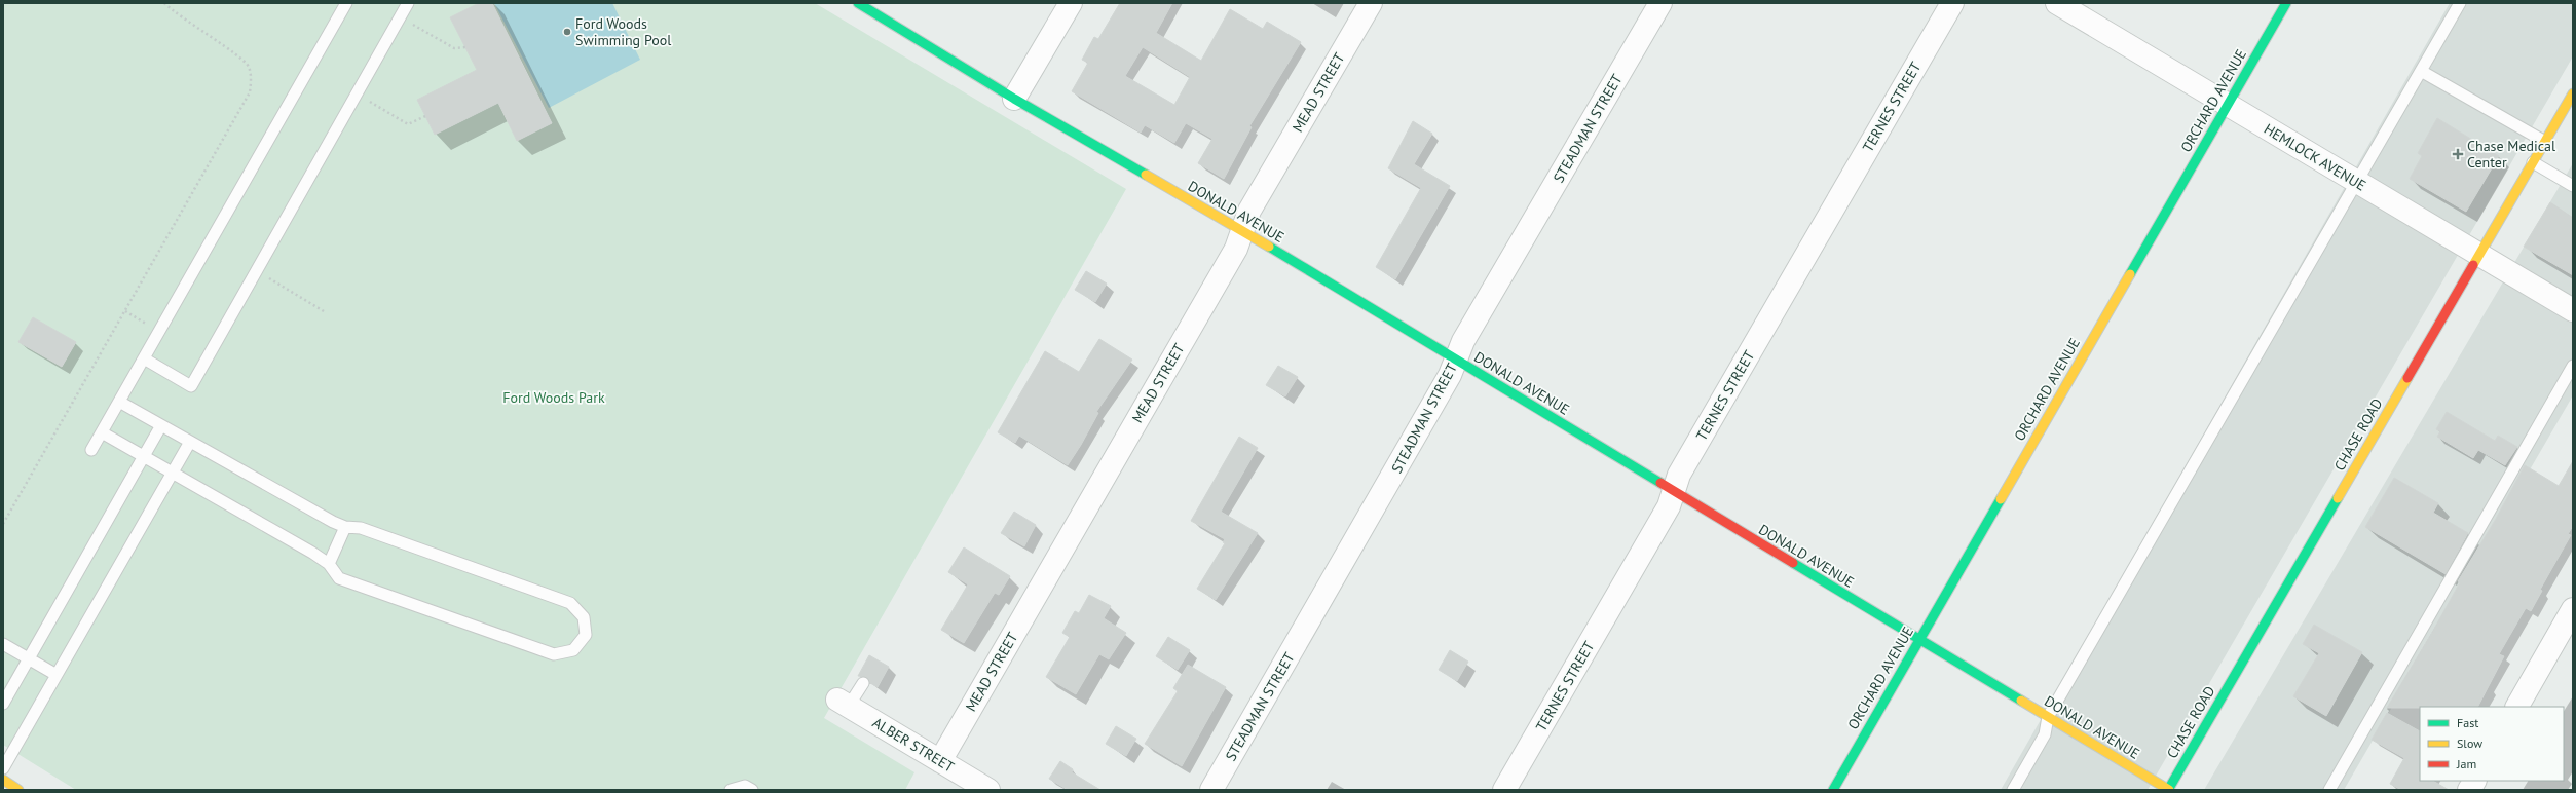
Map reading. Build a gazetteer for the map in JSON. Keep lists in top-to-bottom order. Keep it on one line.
{"streets":{"street":["MEAD STREET","ORCHARD AVENUE","TERNES STREET","STEADMAN STREET","HEMLOCK AVENUE","DONALD AVENUE","CHASE ROAD","ALBER STREET"]},"crossings":[["MEAD STREET","DONALD AVENUE"],["MEAD STREET","ALBER STREET"],["ORCHARD AVENUE","HEMLOCK AVENUE"],["ORCHARD AVENUE","DONALD AVENUE"],["TERNES STREET","DONALD AVENUE"],["STEADMAN STREET","DONALD AVENUE"],["HEMLOCK AVENUE","CHASE ROAD"],["DONALD AVENUE","CHASE ROAD"]],"parks":["Ford Woods Park"],"places":{"other":["Ford Woods Swimming Pool"],"health":["Chase Medical Center"]},"legend":["Fast","Slow","Jam"]}
